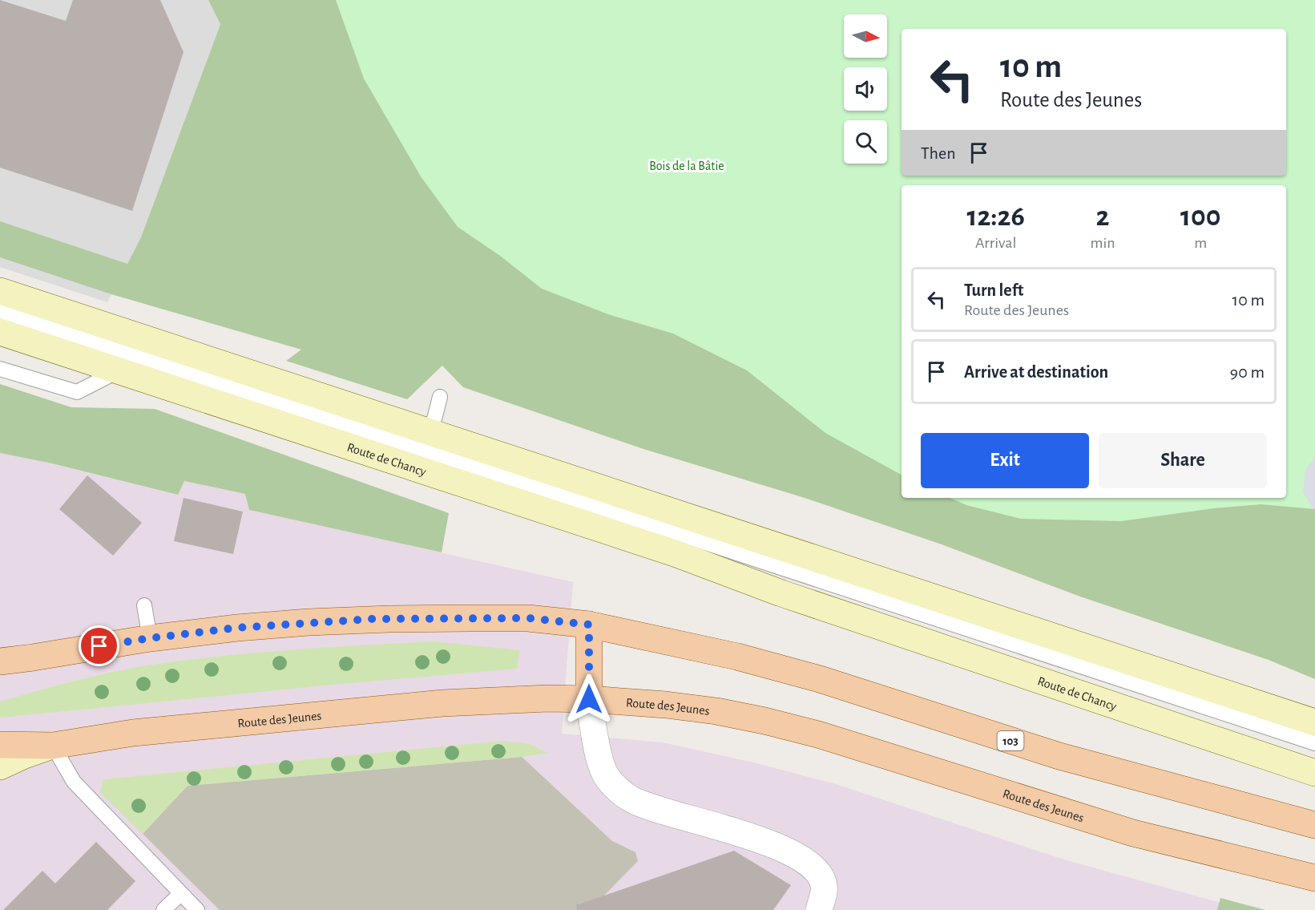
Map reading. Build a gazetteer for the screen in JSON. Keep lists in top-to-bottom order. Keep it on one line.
{"streets":{"main road":["Route de Chancy","Route des Jeunes","103"]},"parks":["Bois de la Bâtie"],"north":"right","page":{"turn":["10 m","Route des Jeunes"],"then":"Then","eta":["12:26","Arrival","2","min","100","m"],"list":[{"name":"Turn left","note":"Route des Jeunes","value":"10 m"},{"name":"Arrive at destination","value":"90 m"}],"buttons":["Exit","Share"]}}
